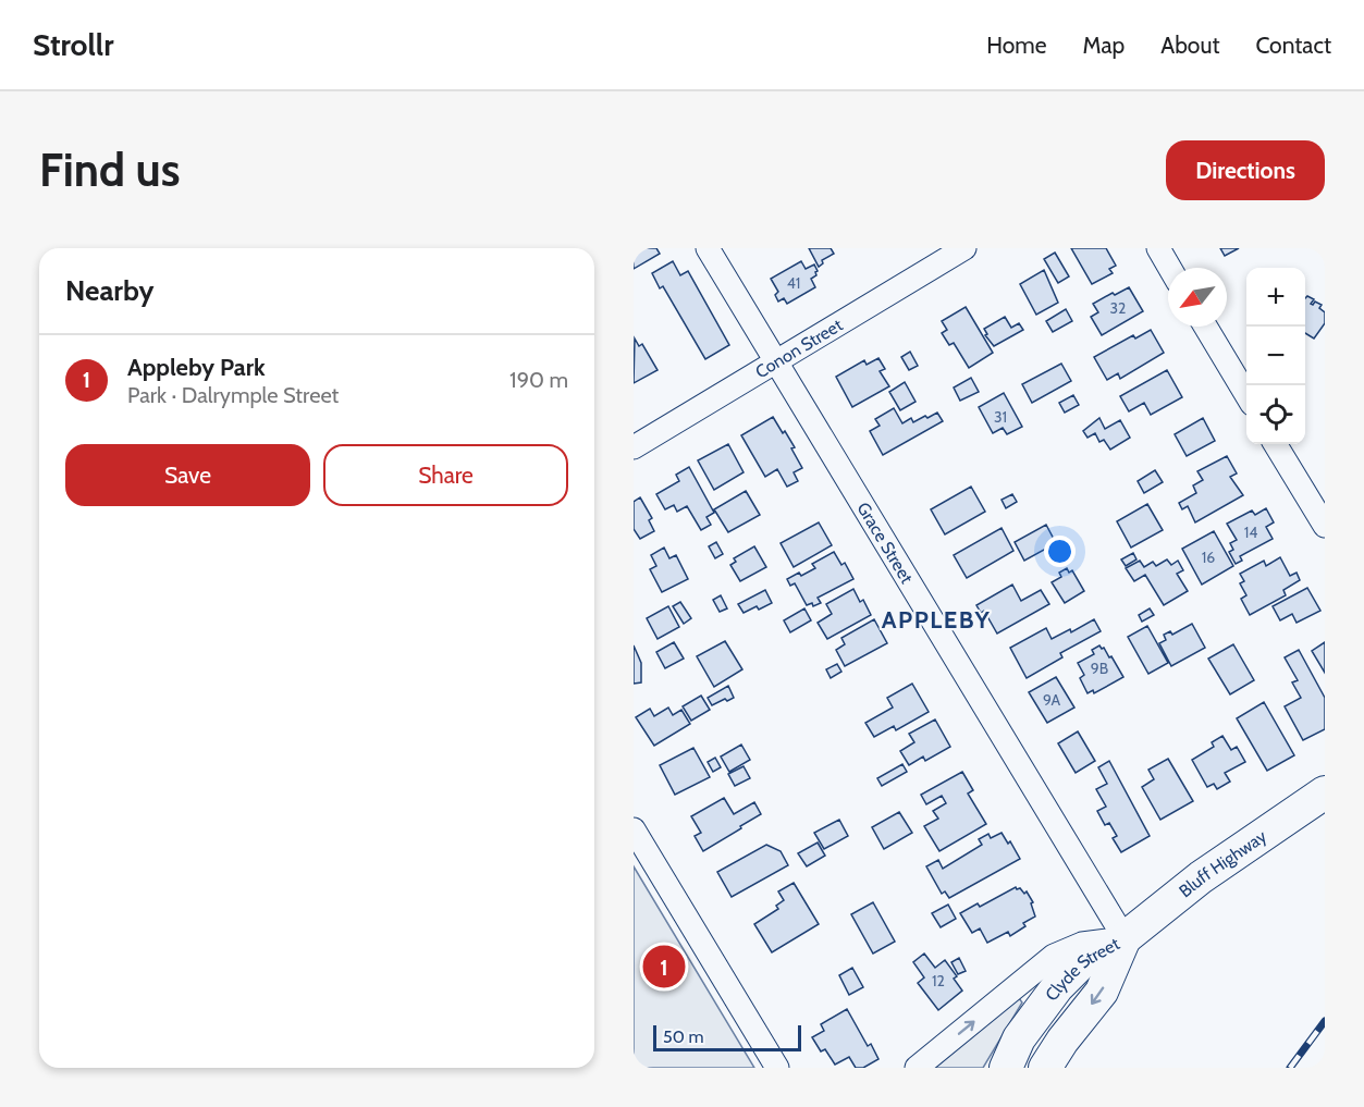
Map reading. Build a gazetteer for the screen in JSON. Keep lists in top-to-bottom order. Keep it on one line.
{"streets":{"highway":["Bluff Highway","Clyde Street"],"street":["Conon Street","Grace Street"]},"crossings":[["Conon Street","Grace Street"],["Grace Street","Bluff Highway"],["Grace Street","Clyde Street"],["Bluff Highway","Clyde Street"]],"districts":["APPLEBY"],"house_numbers":["41","32","31","14","16","9B","9A","12"],"scale_bar":"50 m","north":"bottom left","page":{"header":"Strollr","nav":["Home","Map","About","Contact"],"buttons":["Directions",["Save","Share"]],"title":"Find us","heading":"Nearby","map_buttons":["+","−"],"list":[{"mark":"1","name":"Appleby Park","note":"Park · Dalrymple Street","value":"190 m"}],"pins":"1","scale":"50 m"}}
